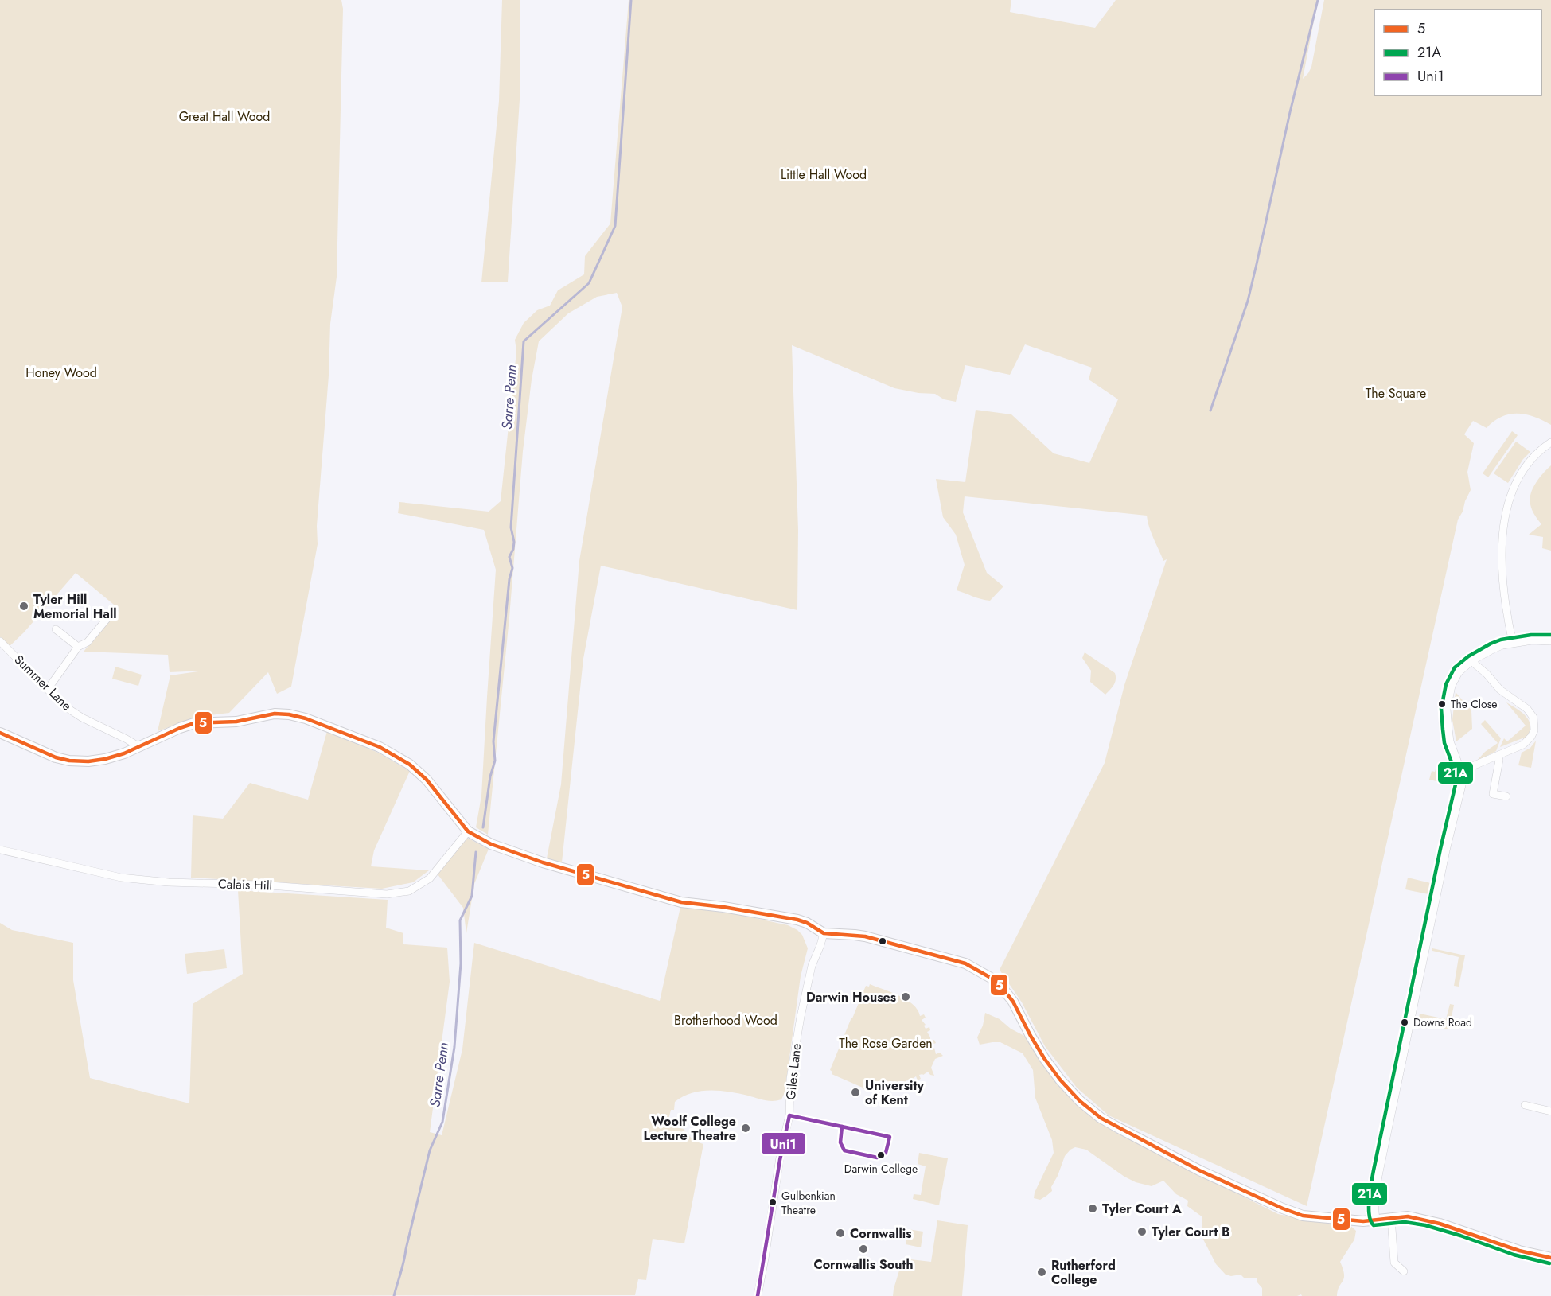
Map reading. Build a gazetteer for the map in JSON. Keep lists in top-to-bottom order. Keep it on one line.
{"streets":{"street":["Summer Lane","Calais Hill","Giles Lane"]},"water":["Sarre Penn"],"parks":["Great Hall Wood","Little Hall Wood","Honey Wood","The Square","Brotherhood Wood","The Rose Garden"],"places":["Tyler Hill Memorial Hall","The Close","Darwin Houses","Downs Road","University of Kent","Woolf College Lecture Theatre","Darwin College","Gulbenkian Theatre","Tyler Court A","Tyler Court B","Cornwallis","Cornwallis South","Rutherford College"],"lines":["transit line 21A","transit line 5","transit line Uni1"],"legend":["5","21A","Uni1"]}
